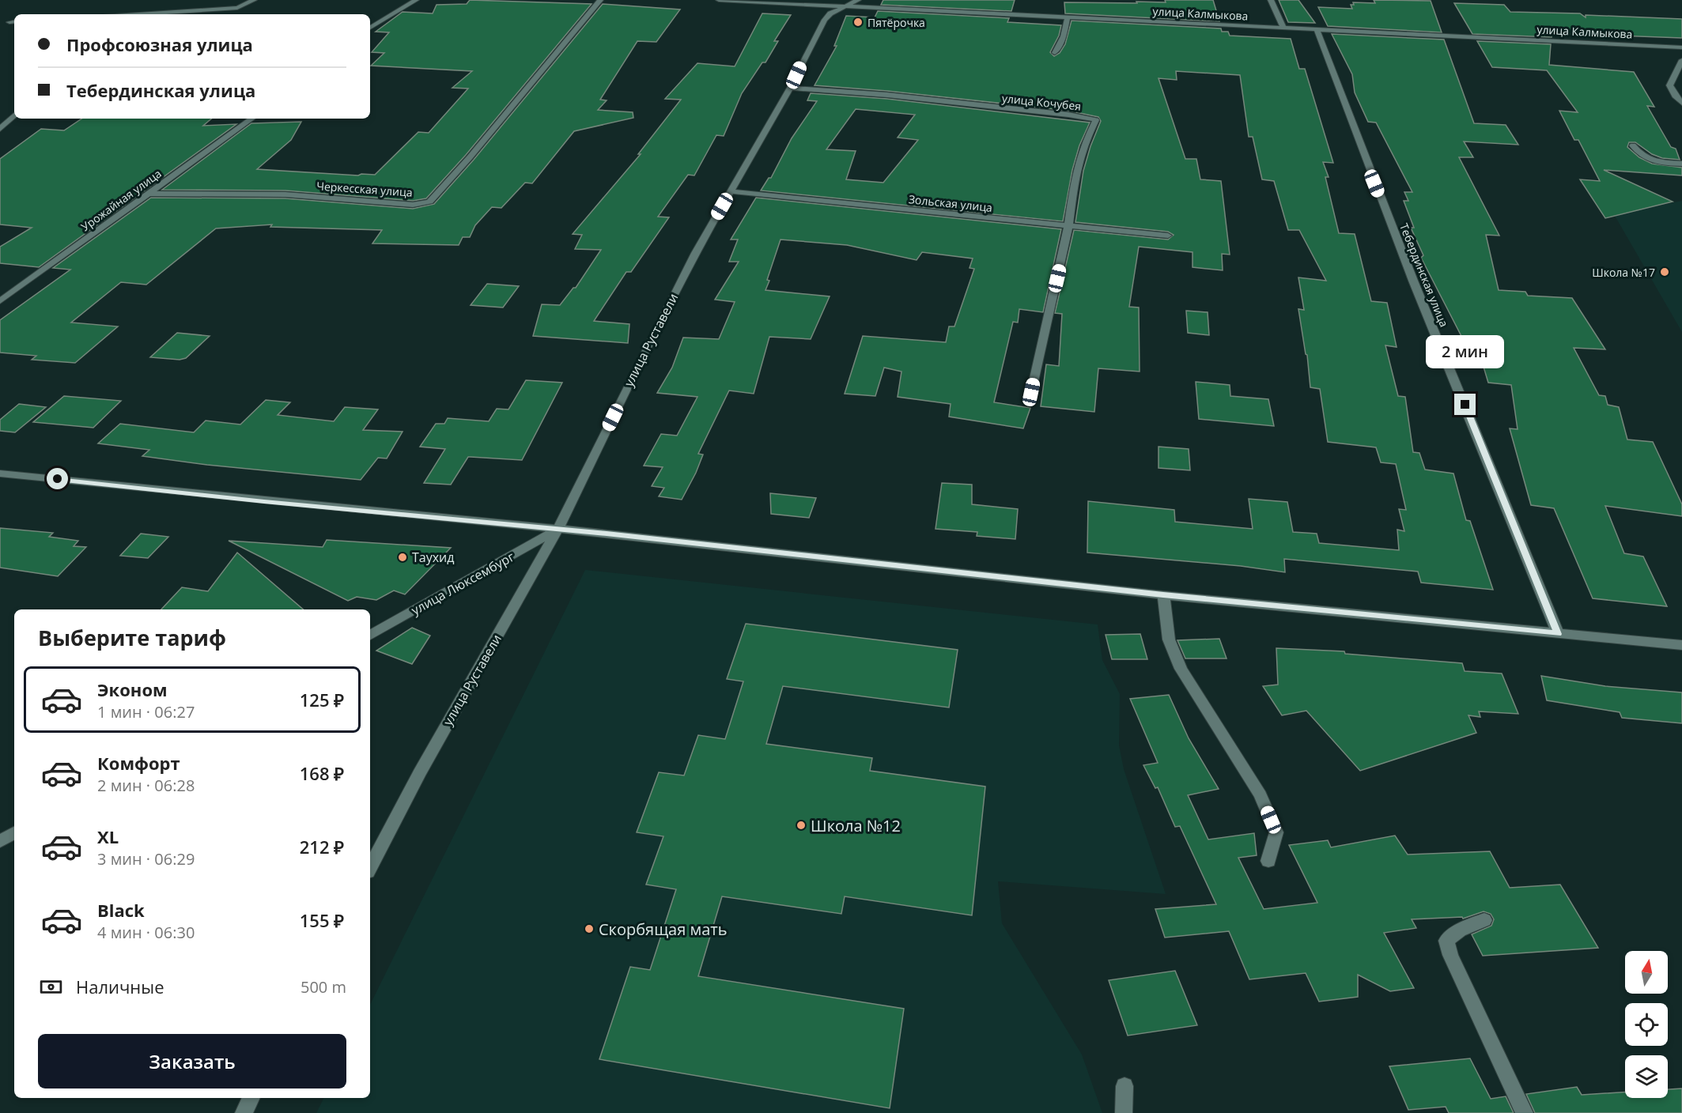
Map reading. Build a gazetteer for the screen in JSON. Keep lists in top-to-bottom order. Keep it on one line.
{"streets":{"street":["улица Калмыкова","улица Кочубея","Черкесская улица","Урожайная улица","Зольская улица","Тебердинская улица","улица Руставели","улица Люксембург"]},"crossings":[["улица Калмыкова","Тебердинская улица"],["улица Калмыкова","улица Руставели"],["улица Кочубея","Зольская улица"],["улица Кочубея","улица Руставели"],["Черкесская улица","Урожайная улица"],["Зольская улица","улица Руставели"],["улица Руставели","улица Люксембург"]],"places":["Пятёрочка","Школа №17","Таухид","Школа №12","Скорбящая мать"],"north":"top","page":{"banner":["Профсоюзная улица","Тебердинская улица"],"bubble":"2 мин","heading":"Выберите тариф","list":[{"name":"Эконом","note":"1 мин · 06:27","value":"125 ₽"},{"name":"Комфорт","note":"2 мин · 06:28","value":"168 ₽"},{"name":"XL","note":"3 мин · 06:29","value":"212 ₽"},{"name":"Black","note":"4 мин · 06:30","value":"155 ₽"}],"pay":["Наличные","500 m"],"buttons":"Заказать"}}
